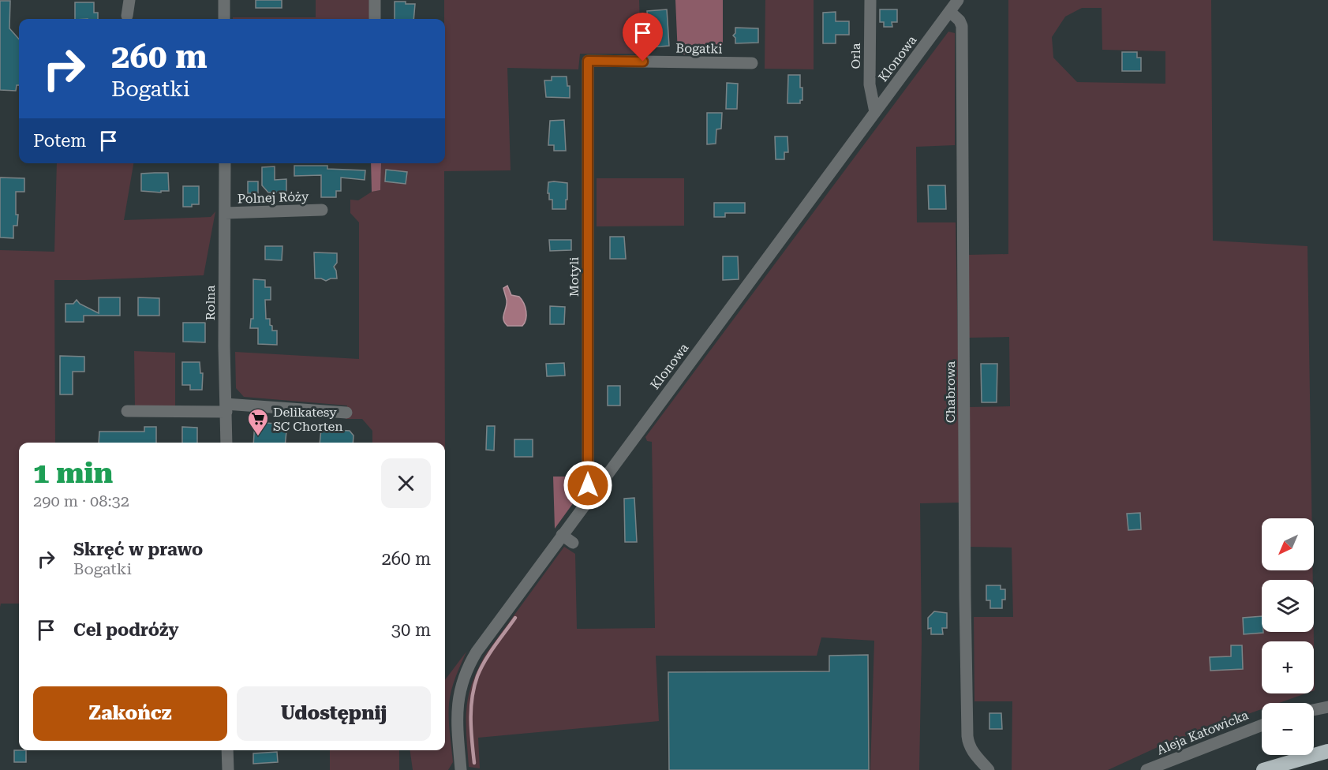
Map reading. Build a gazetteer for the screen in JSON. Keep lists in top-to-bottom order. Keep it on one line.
{"streets":{"street":["Bogatki","Orla","Klonowa","Polnej Róży","Motyli","Rolna","Chabrowa","Aleja Katowicka"]},"crossings":[["Bogatki","Motyli"],["Orla","Klonowa"],["Klonowa","Motyli"],["Klonowa","Chabrowa"],["Polnej Róży","Rolna"]],"places":{"supermarket":["Delikatesy SC Chorten"]},"north":"bottom left","page":{"turn":["260 m","Bogatki"],"then":"Potem","heading":["1 min","290 m · 08:32"],"map_buttons":["+","−"],"list":[{"name":"Skręć w prawo","note":"Bogatki","value":"260 m"},{"name":"Cel podróży","value":"30 m"}],"buttons":["Zakończ","Udostępnij"]}}
